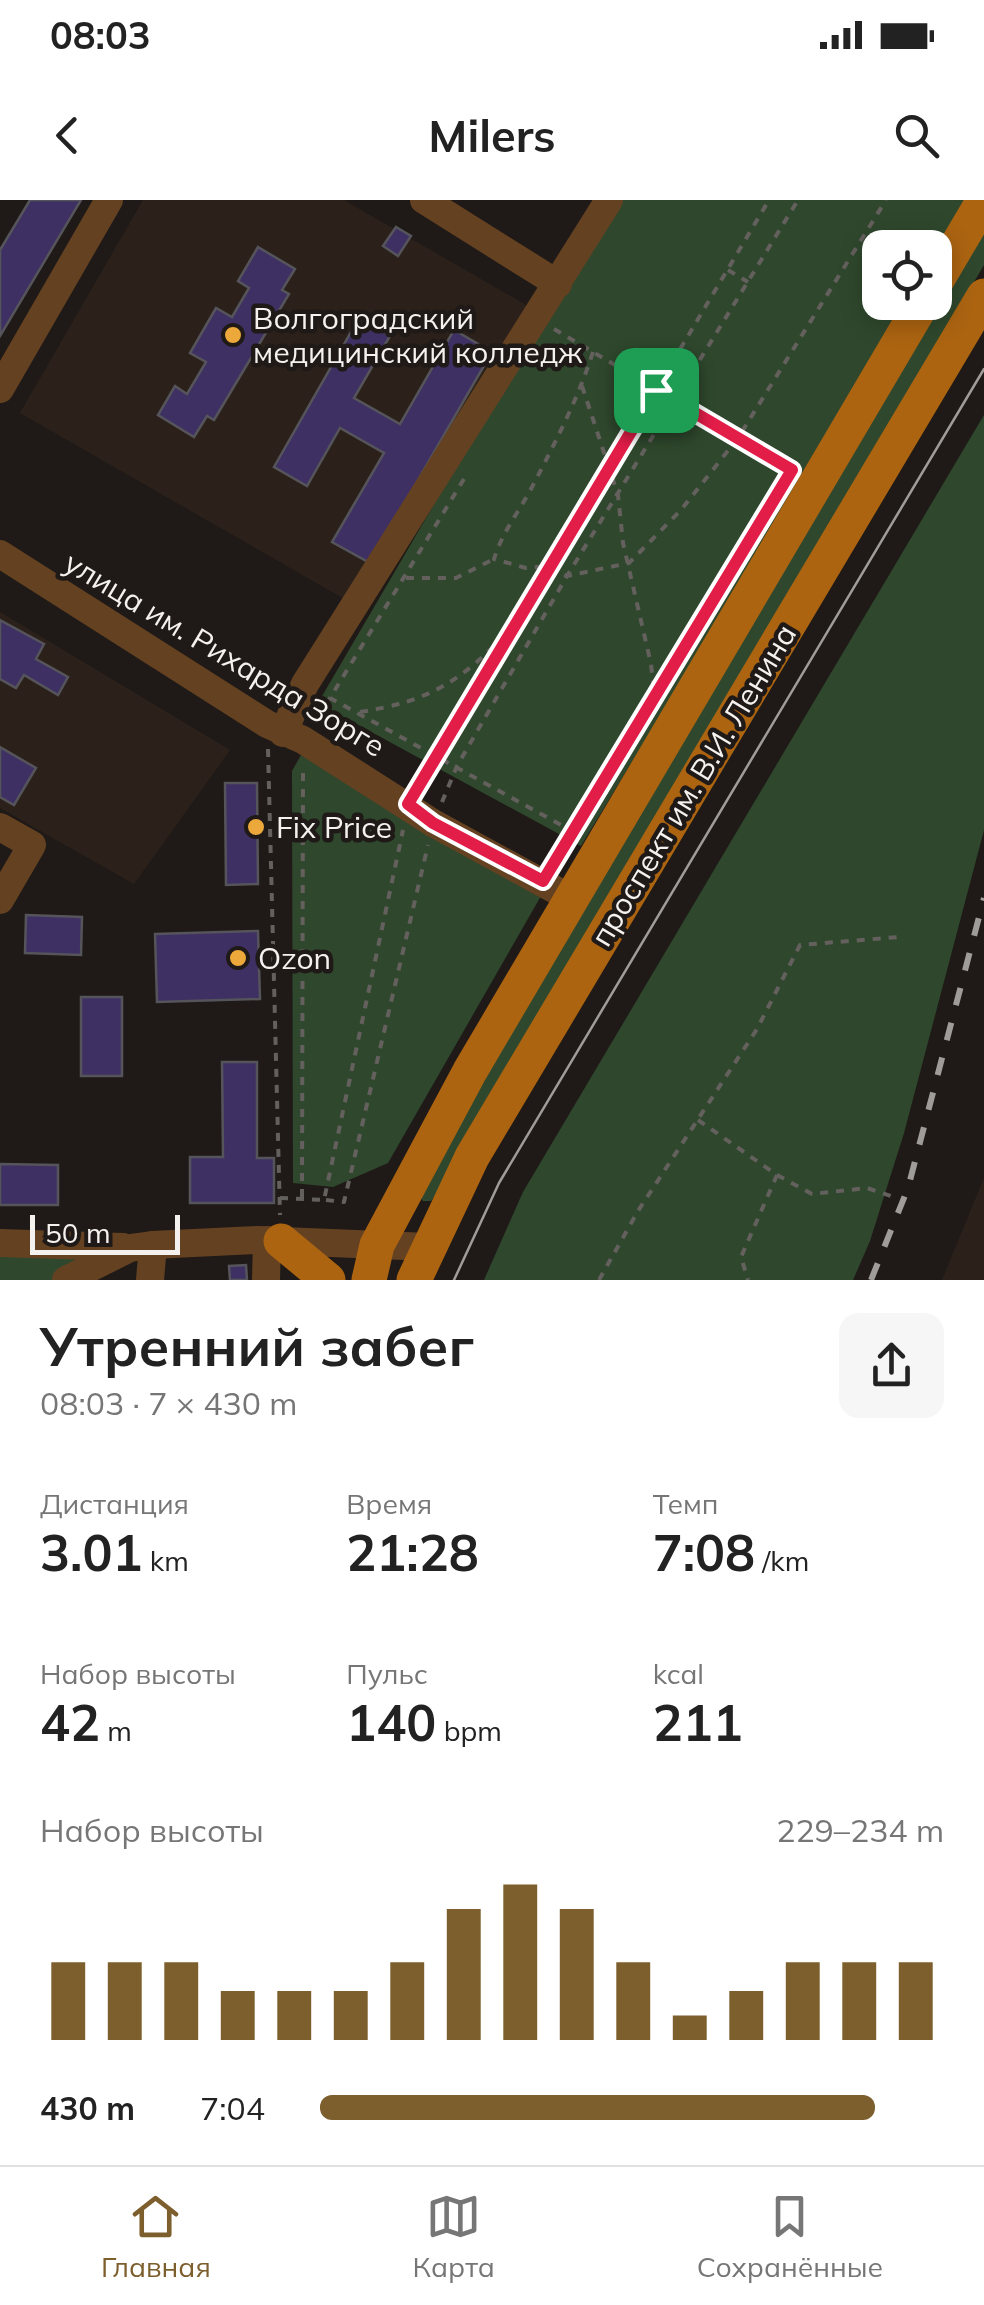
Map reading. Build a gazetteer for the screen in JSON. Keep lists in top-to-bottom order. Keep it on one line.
{"streets":{"main road":["проспект им. В.И. Ленина"],"street":["улица им. Рихарда Зорге"]},"crossings":[["улица им. Рихарда Зорге","проспект им. В.И. Ленина"]],"places":["Волгоградский медицинский колледж","Fix Price","Ozon"],"scale_bar":"50 m","page":{"status":"08:03","header":"Milers","scale":"50 m","heading":["Утренний забег","08:03 · 7 × 430 m"],"stats":[["Дистанция","3.01 km"],["Время","21:28"],["Темп","7:08 /km"],["Набор высоты","42 m"],["Пульс","140 bpm"],["kcal","211"]],"chart":["Набор высоты","229–234 m"],"list":[{"name":"430 m","note":"7:04"}],"tabs":["Главная","Карта","Сохранённые"]}}
